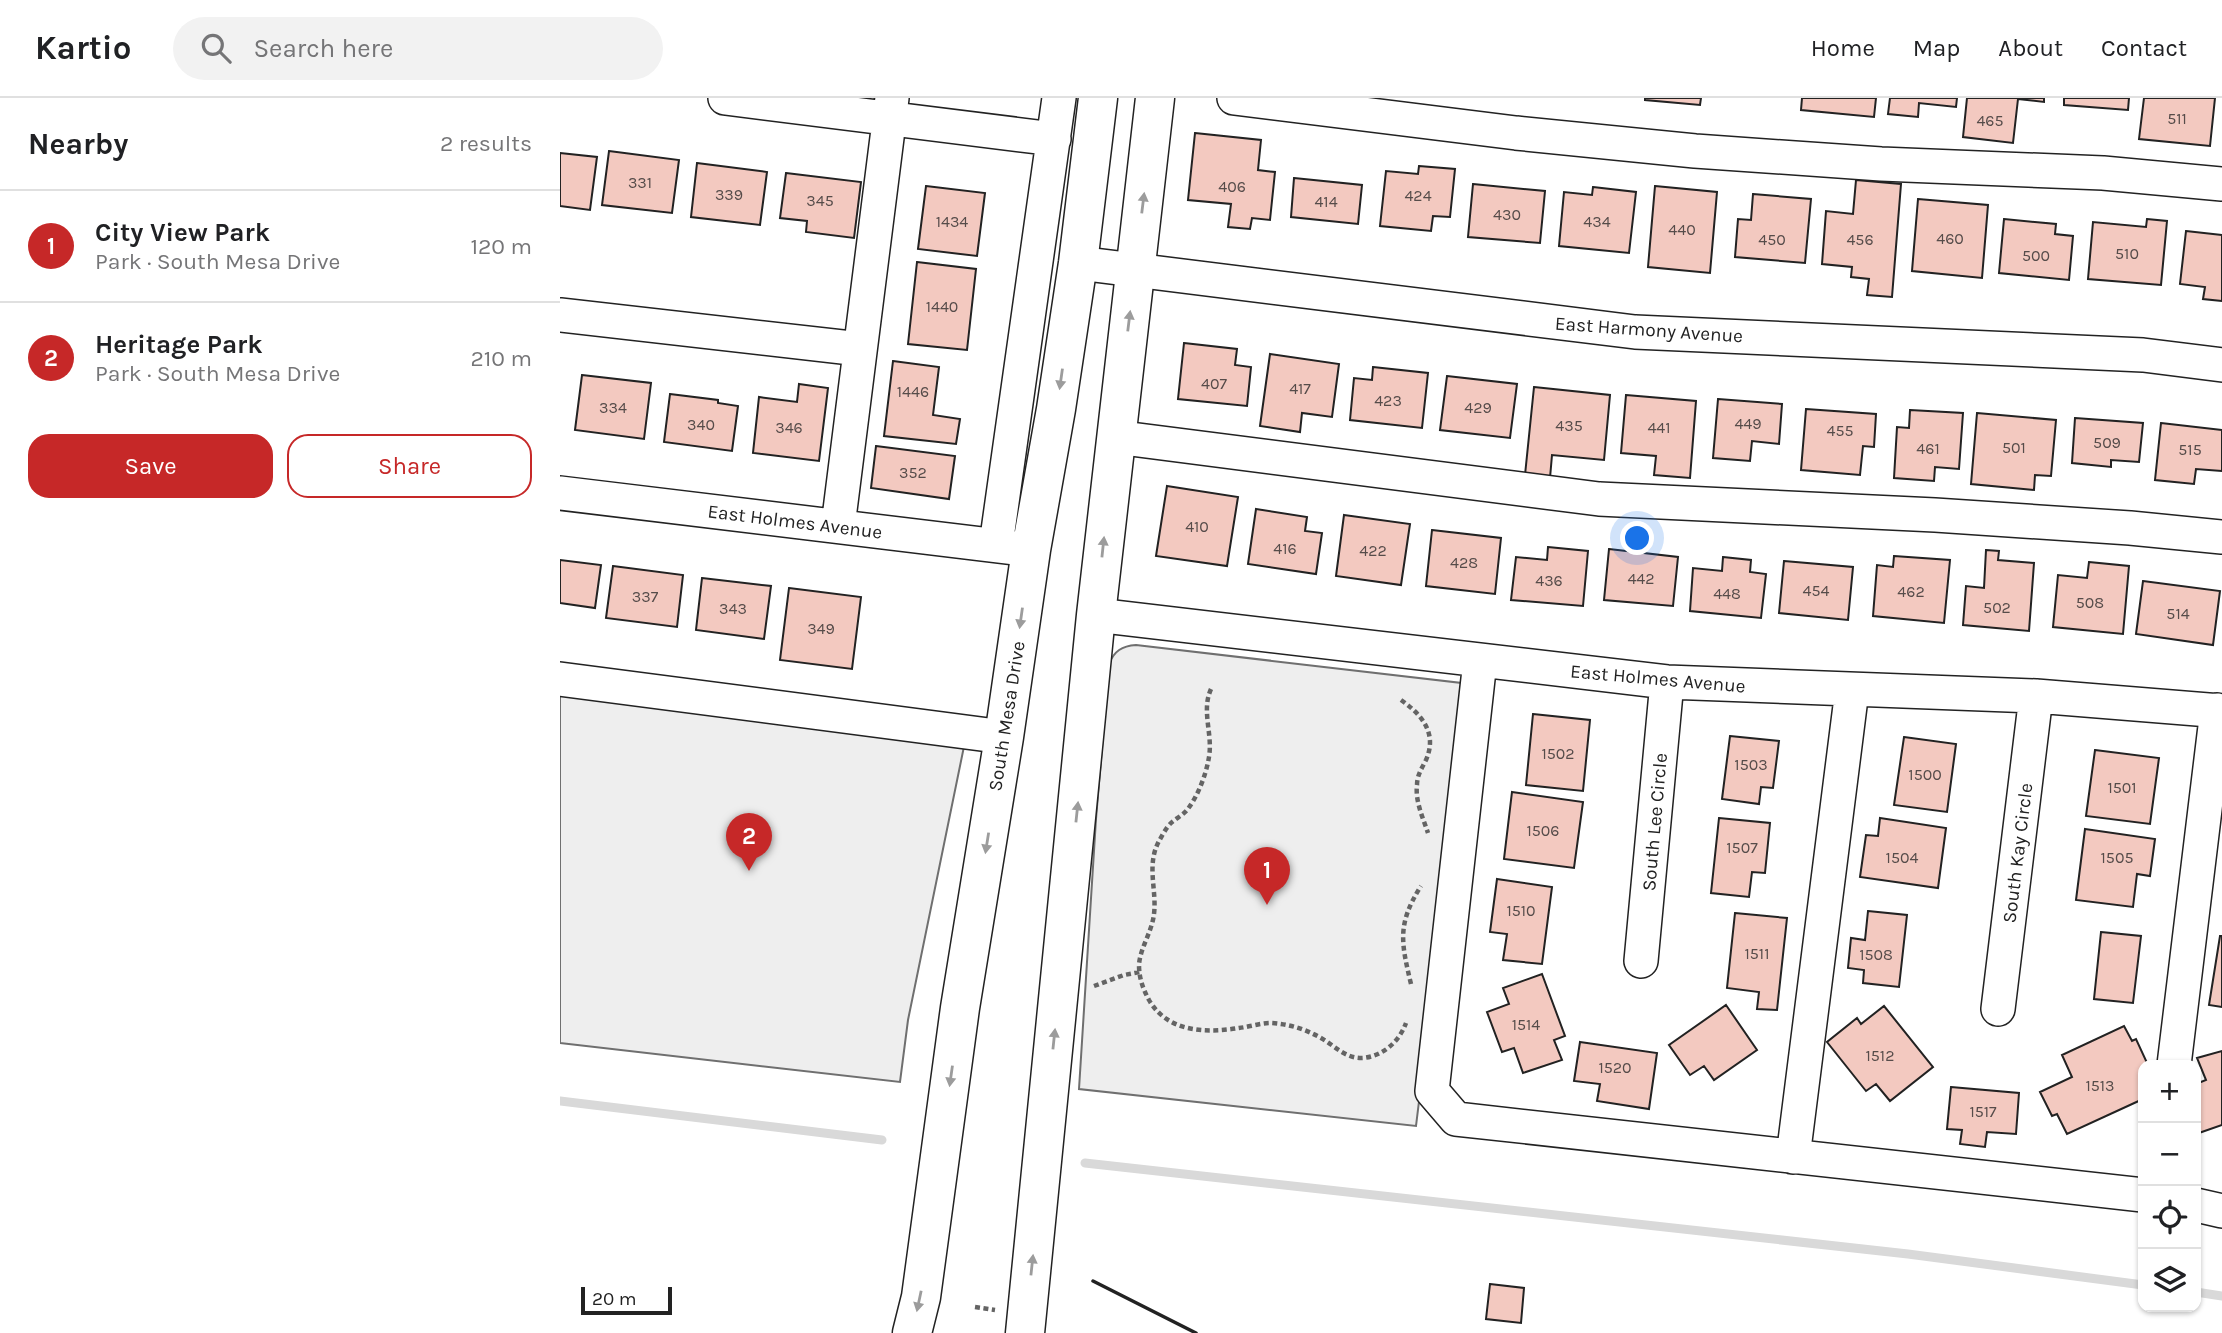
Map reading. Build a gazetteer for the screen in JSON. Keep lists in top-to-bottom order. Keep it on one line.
{"streets":{"main road":["South Mesa Drive"],"street":["East Harmony Avenue","East Holmes Avenue","South Lee Circle","South Kay Circle"]},"crossings":[["East Harmony Avenue","South Mesa Drive"],["East Holmes Avenue","South Mesa Drive"],["East Holmes Avenue","South Lee Circle"],["East Holmes Avenue","South Kay Circle"]],"house_numbers":["511","465","331","406","339","424","345","414","430","1434","434","440","460","450","456","510","500","1440","407","417","1446","423","334","429","449","340","435","346","441","455","509","501","461","515","352","410","416","422","428","442","436","454","462","448","337","508","502","343","514","349","1502","1503","1500","1501","1506","1507","1504","1505","1510","1511","1508","1514","1512","1520","1513","1517"],"scale_bar":"20 m","page":{"header":"Kartio","search":"Search here","nav":["Home","Map","About","Contact"],"heading":["Nearby","2 results"],"list":[{"mark":"1","name":"City View Park","note":"Park · South Mesa Drive","value":"120 m"},{"mark":"2","name":"Heritage Park","note":"Park · South Mesa Drive","value":"210 m"}],"buttons":["Save","Share"],"pins":["2","1"],"map_buttons":["+","−"],"scale":"20 m"}}
